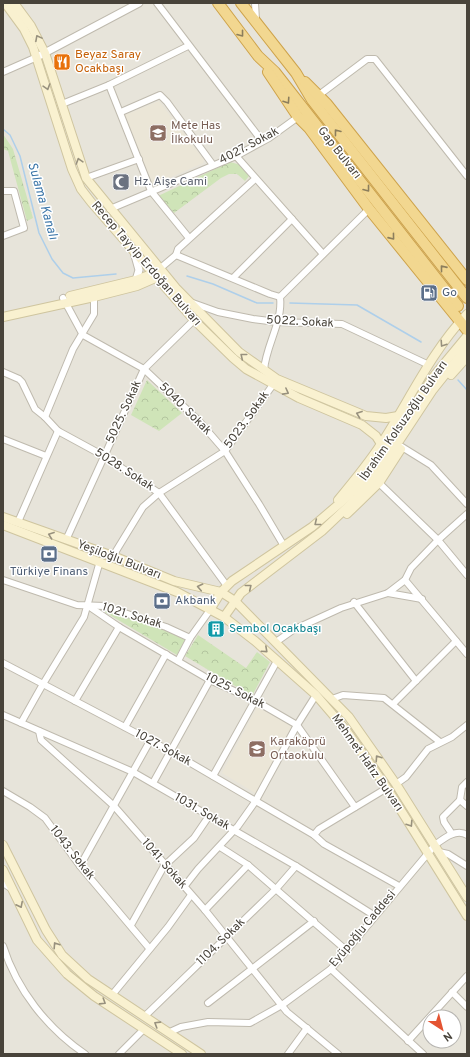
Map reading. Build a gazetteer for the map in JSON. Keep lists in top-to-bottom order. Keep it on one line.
{"streets":{"highway":["Gap Bulvarı"],"main road":["Recep Tayyip Erdoğan Bulvarı","İbrahim Kolsuzoğlu Bulvarı","Yeşiloğlu Bulvarı","Mehmet Hafız Bulvarı"],"street":["4027. Sokak","5022. Sokak","5040. Sokak","5025. Sokak","5023. Sokak","5028. Sokak","1021. Sokak","1025. Sokak","1027. Sokak","1031. Sokak","1043. Sokak","1041. Sokak","Eyüpoğlu Caddesi","1104. Sokak"]},"crossings":[["4027. Sokak","Recep Tayyip Erdoğan Bulvarı"],["Recep Tayyip Erdoğan Bulvarı","5022. Sokak"],["Recep Tayyip Erdoğan Bulvarı","5025. Sokak"],["Recep Tayyip Erdoğan Bulvarı","5023. Sokak"],["5040. Sokak","5025. Sokak"],["5040. Sokak","5023. Sokak"],["5040. Sokak","İbrahim Kolsuzoğlu Bulvarı"],["5025. Sokak","5028. Sokak"],["5025. Sokak","Yeşiloğlu Bulvarı"],["5023. Sokak","5028. Sokak"],["5023. Sokak","Yeşiloğlu Bulvarı"],["İbrahim Kolsuzoğlu Bulvarı","5028. Sokak"],["İbrahim Kolsuzoğlu Bulvarı","Yeşiloğlu Bulvarı"],["İbrahim Kolsuzoğlu Bulvarı","Mehmet Hafız Bulvarı"],["5028. Sokak","Yeşiloğlu Bulvarı"],["Yeşiloğlu Bulvarı","Mehmet Hafız Bulvarı"],["1021. Sokak","1025. Sokak"],["1027. Sokak","Eyüpoğlu Caddesi"],["Mehmet Hafız Bulvarı","Eyüpoğlu Caddesi"],["1031. Sokak","1041. Sokak"],["1031. Sokak","Eyüpoğlu Caddesi"],["1031. Sokak","1104. Sokak"],["1041. Sokak","Eyüpoğlu Caddesi"],["1041. Sokak","1104. Sokak"]],"water":["Sulama Kanalı"],"places":{"restaurant":["Beyaz Saray Ocakbaşı"],"school or university":["Mete Has İlkokulu","Karaköprü Ortaokulu"],"mosque":["Hz. Aişe Cami"],"fuel station":["Go"],"bank":["Türkiye Finans","Akbank"],"building":["Sembol Ocakbaşı"]},"north":"bottom right"}
